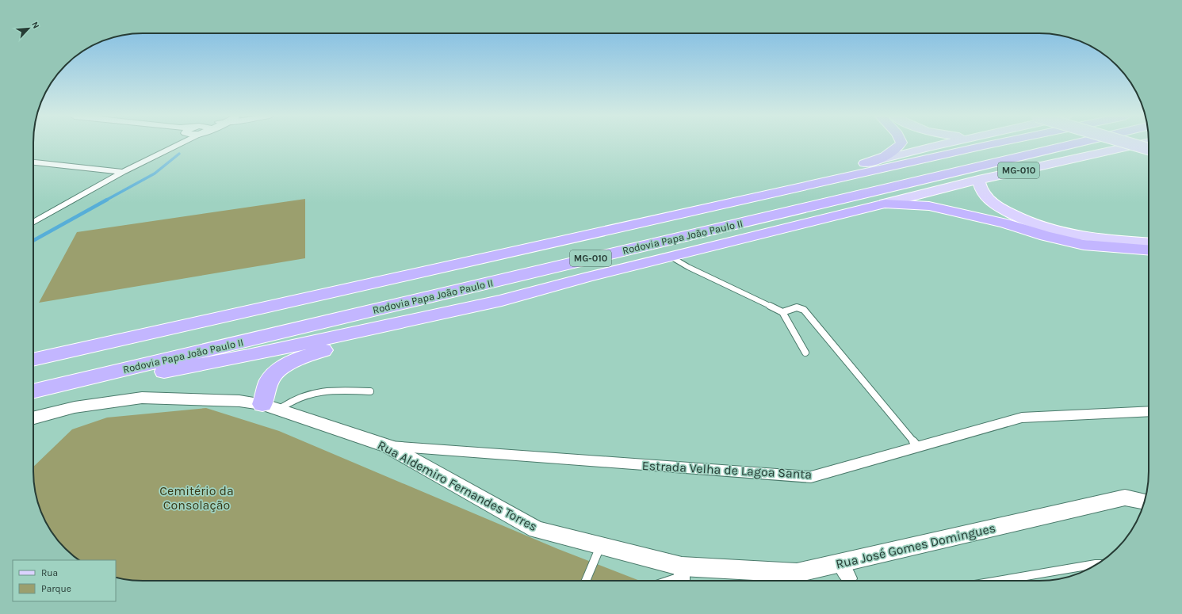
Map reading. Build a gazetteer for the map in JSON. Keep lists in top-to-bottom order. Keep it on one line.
{"streets":{"highway":["MG-010","Rodovia Papa João Paulo II"],"street":["Estrada Velha de Lagoa Santa","Rua Aldemiro Fernandes Torres","Rua José Gomes Domingues"]},"crossings":[["Estrada Velha de Lagoa Santa","Rua Aldemiro Fernandes Torres"],["Rua Aldemiro Fernandes Torres","Rua José Gomes Domingues"]],"parks":["Cemitério da Consolação"],"legend":["Rua","Parque"],"north":"top right"}
